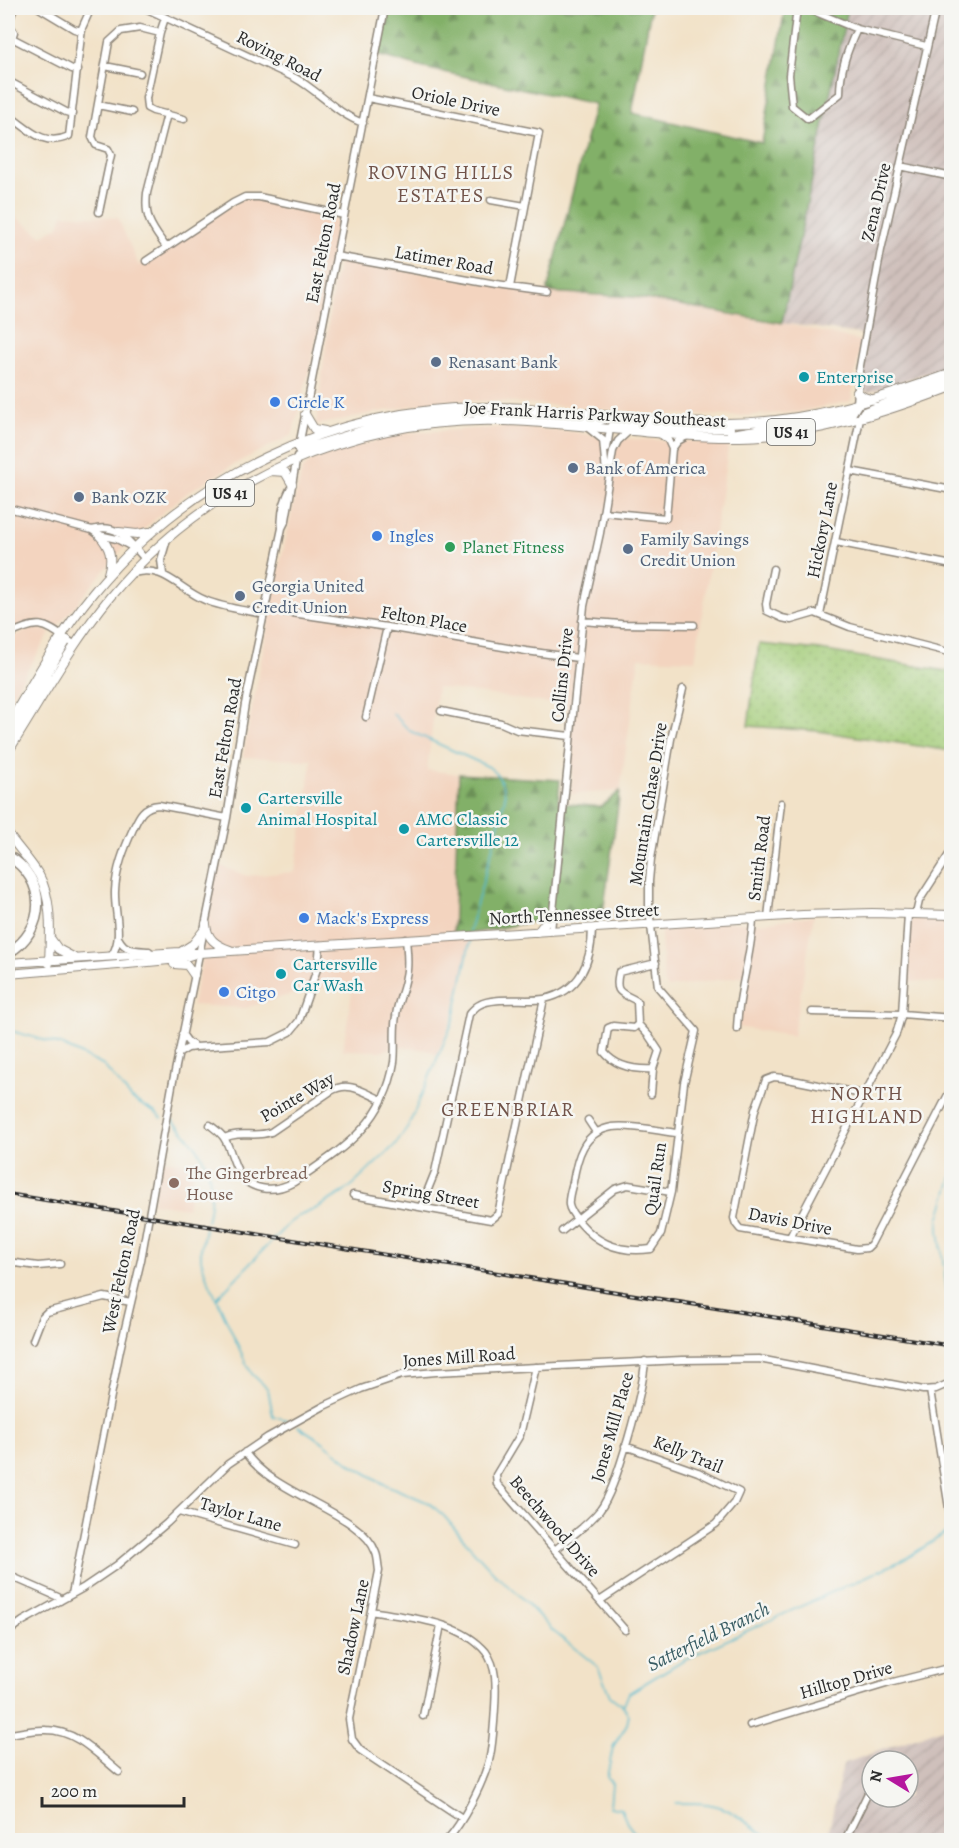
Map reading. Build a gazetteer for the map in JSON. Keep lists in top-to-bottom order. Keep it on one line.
{"streets":{"main road":["Joe Frank Harris Parkway Southeast","US 41","North Tennessee Street"],"street":["Roving Road","Oriole Drive","Zena Drive","East Felton Road","Latimer Road","Hickory Lane","Felton Place","Collins Drive","Mountain Chase Drive","Smith Road","Pointe Way","Quail Run","Spring Street","Davis Drive","West Felton Road","Jones Mill Road","Jones Mill Place","Kelly Trail","Taylor Lane","Beechwood Drive","Shadow Lane","Hilltop Drive"]},"crossings":[["Roving Road","East Felton Road"],["Oriole Drive","East Felton Road"],["Zena Drive","Joe Frank Harris Parkway Southeast"],["East Felton Road","Latimer Road"],["East Felton Road","Joe Frank Harris Parkway Southeast"],["East Felton Road","Felton Place"],["East Felton Road","North Tennessee Street"],["East Felton Road","West Felton Road"],["Joe Frank Harris Parkway Southeast","Hickory Lane"],["Joe Frank Harris Parkway Southeast","Collins Drive"],["Felton Place","Collins Drive"],["Collins Drive","North Tennessee Street"],["Mountain Chase Drive","North Tennessee Street"],["Mountain Chase Drive","Quail Run"],["Smith Road","North Tennessee Street"],["North Tennessee Street","Quail Run"],["North Tennessee Street","West Felton Road"],["West Felton Road","Jones Mill Road"],["Jones Mill Road","Jones Mill Place"],["Jones Mill Road","Taylor Lane"],["Jones Mill Road","Beechwood Drive"],["Jones Mill Road","Shadow Lane"],["Jones Mill Place","Kelly Trail"],["Jones Mill Place","Beechwood Drive"],["Kelly Trail","Beechwood Drive"]],"districts":["ROVING HILLS ESTATES","NORTH HIGHLAND","GREENBRIAR"],"water":["Satterfield Branch"],"places":["Renasant Bank","Enterprise","Circle K","Bank of America","Bank OZK","Ingles","Planet Fitness","Family Savings Credit Union","Georgia United Credit Union","Cartersville Animal Hospital","AMC Classic Cartersville 12","Mack's Express","Cartersville Car Wash","Citgo","The Gingerbread House"],"scale_bar":"200 m","north":"left"}
